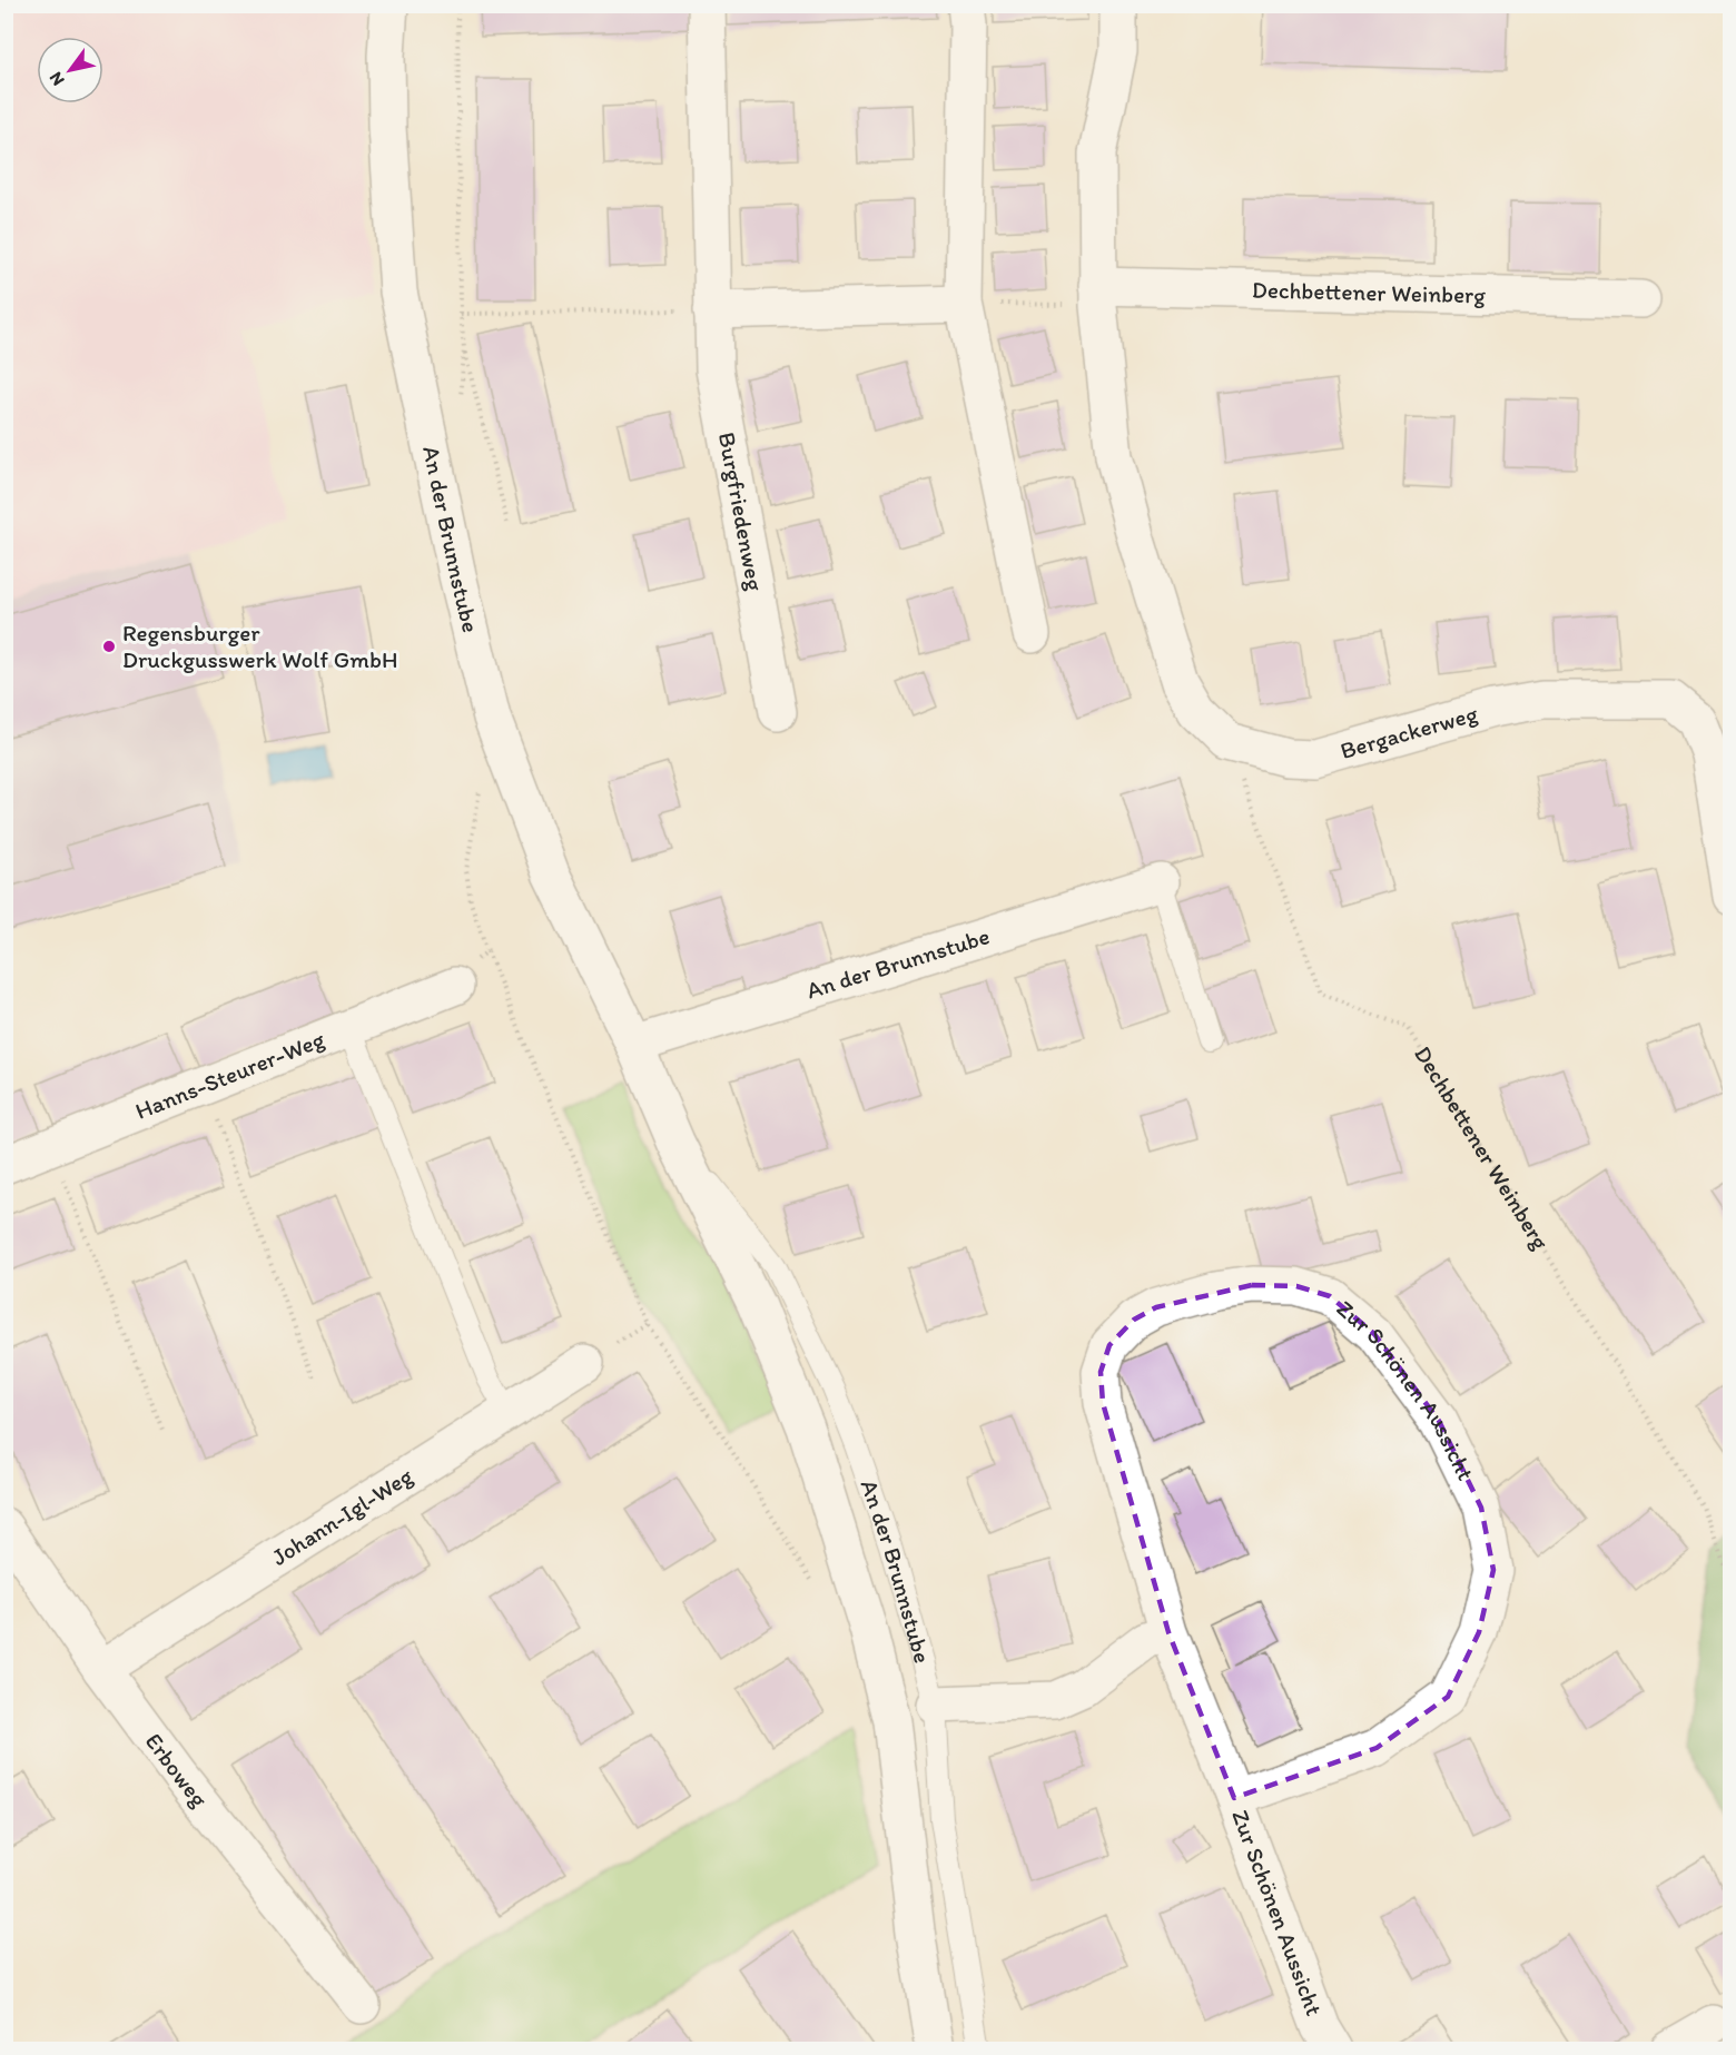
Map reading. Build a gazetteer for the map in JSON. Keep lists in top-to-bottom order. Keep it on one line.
{"streets":{"street":["Dechbettener Weinberg","Burgfriedenweg","An der Brunnstube","Bergackerweg","Hanns-Steurer-Weg","Zur Schönen Aussicht","Johann-Igl-Weg","Erboweg"]},"crossings":[["Dechbettener Weinberg","Bergackerweg"],["Johann-Igl-Weg","Erboweg"]],"places":["Regensburger Druckgusswerk Wolf GmbH"],"north":"bottom left"}
